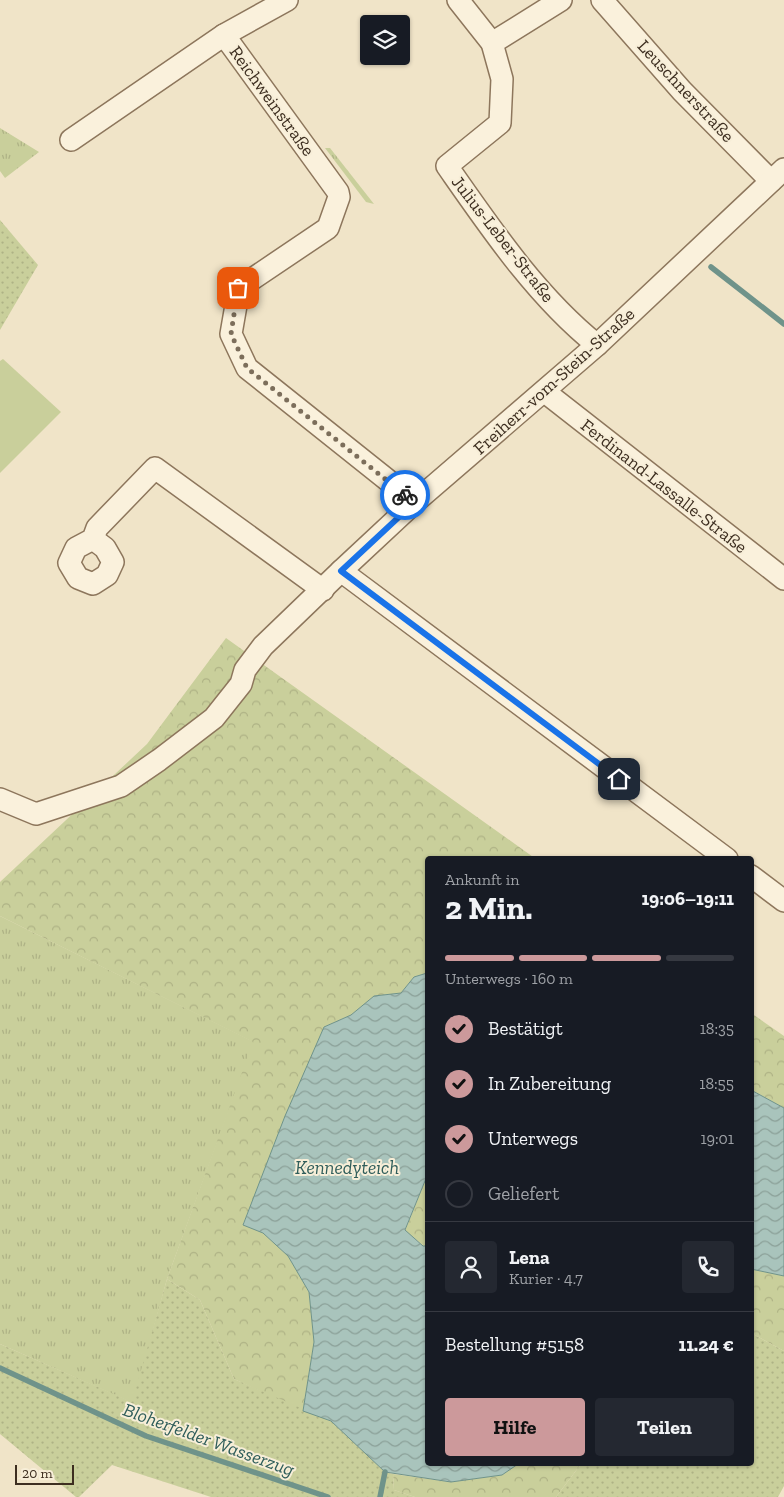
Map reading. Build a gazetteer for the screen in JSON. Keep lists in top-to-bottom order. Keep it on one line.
{"streets":{"street":["Leuschnerstraße","Reichweinstraße","Julius-Leber-Straße","Freiherr-vom-Stein-Straße","Ferdinand-Lassalle-Straße"]},"crossings":[["Leuschnerstraße","Freiherr-vom-Stein-Straße"],["Reichweinstraße","Freiherr-vom-Stein-Straße"],["Julius-Leber-Straße","Freiherr-vom-Stein-Straße"],["Freiherr-vom-Stein-Straße","Ferdinand-Lassalle-Straße"]],"water":["Kennedyteich","Bloherfelder Wasserzug"],"scale_bar":"20 m","page":{"heading":["2 Min.","Ankunft in","19:06–19:11"],"panel":["Lena","Kurier · 4.7","Bestellung #5158","11.24 €"],"bar":"Unterwegs · 160 m","list":[["Bestätigt","18:35"],["In Zubereitung","18:55"],["Unterwegs","19:01"],"Geliefert"],"buttons":["Hilfe","Teilen"],"scale":"20 m"}}
